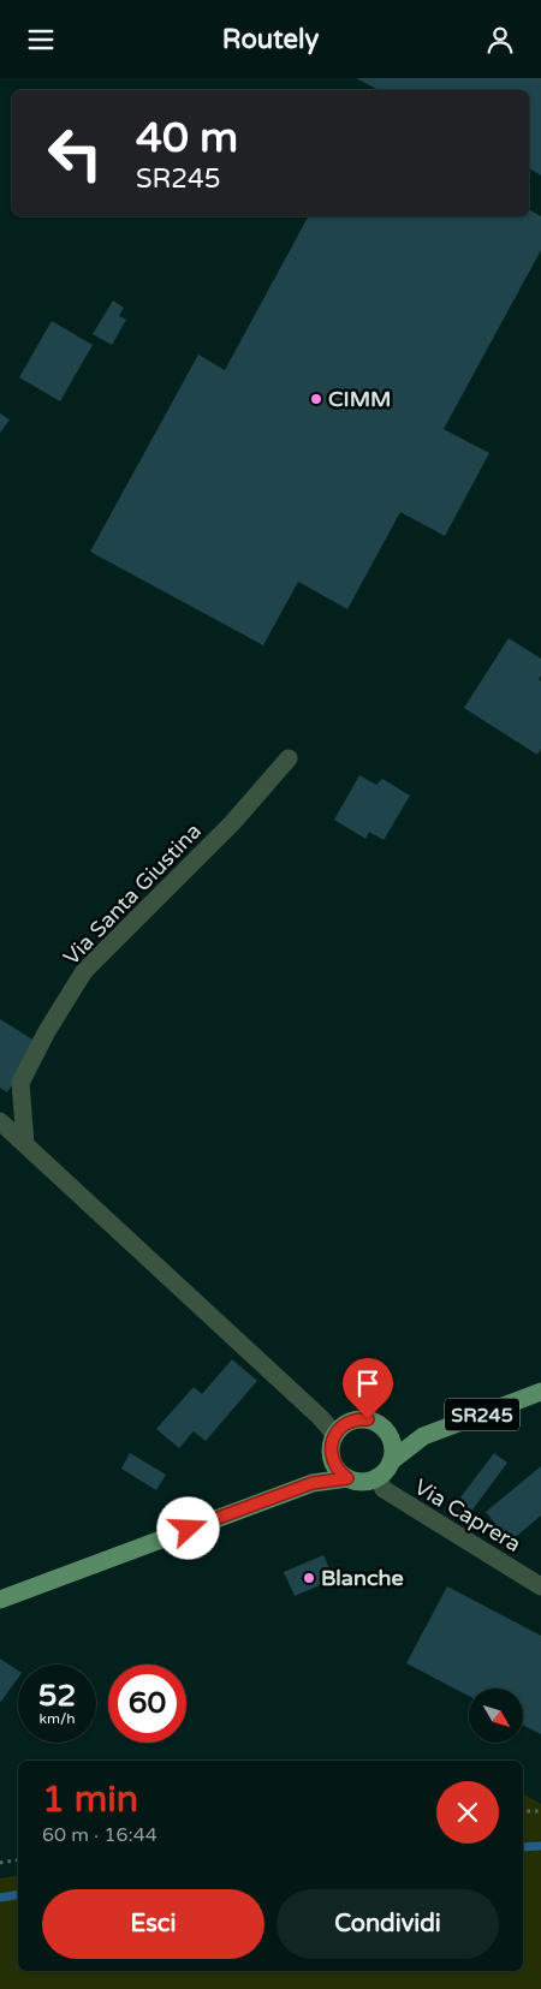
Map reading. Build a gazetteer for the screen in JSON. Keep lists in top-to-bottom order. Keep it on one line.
{"streets":{"main road":["SR245","Via Caprera"],"street":["Via Santa Giustina"]},"crossings":[["SR245","Via Caprera"]],"places":["CIMM","Blanche"],"north":"bottom right","page":{"header":"Routely","turn":["40 m","SR245"],"speed":"52 km/h","limit":"60","heading":["1 min","60 m · 16:44"],"buttons":["Esci","Condividi"]}}
